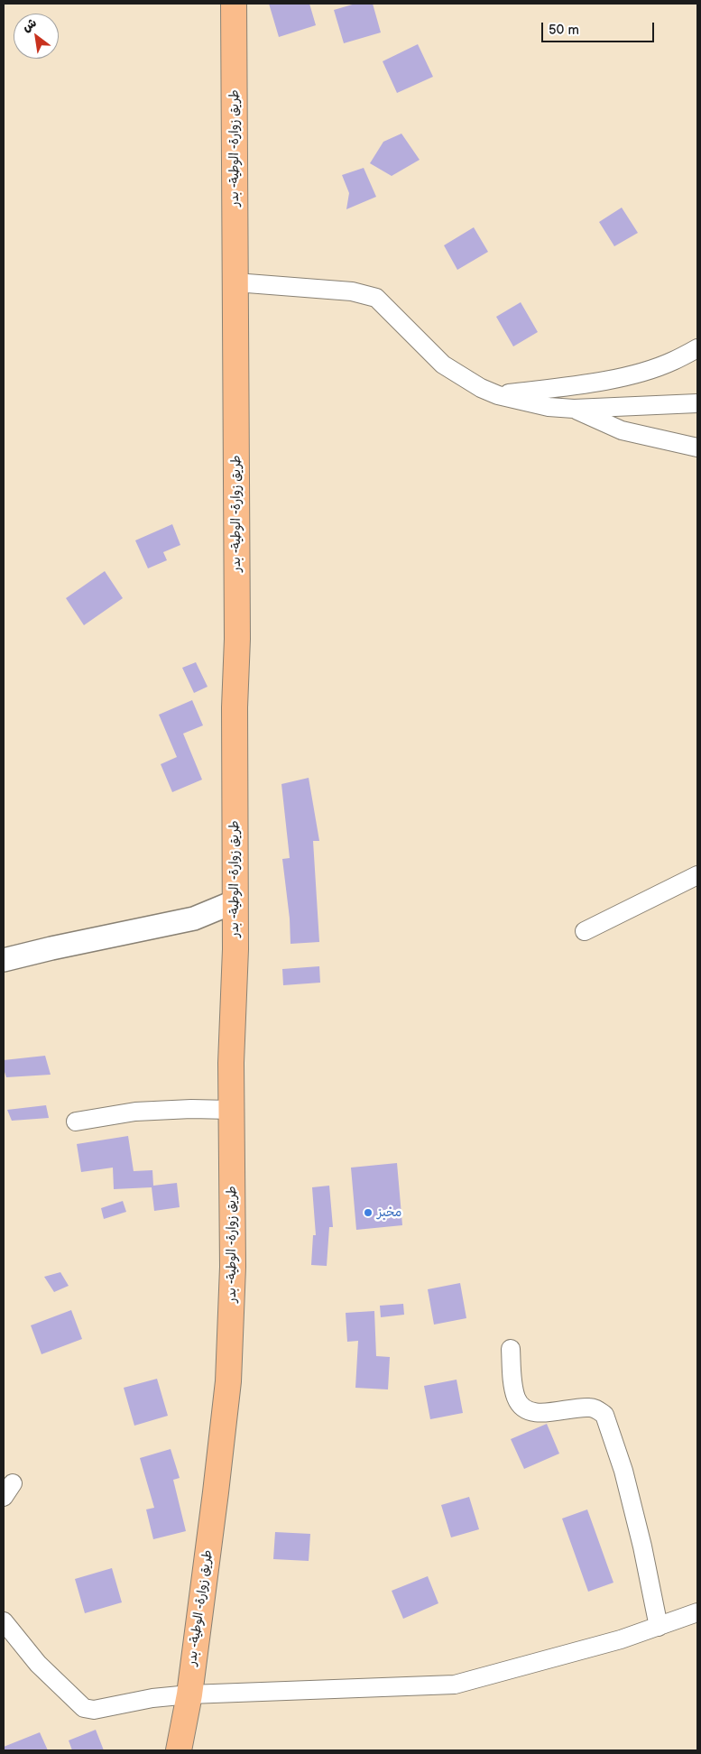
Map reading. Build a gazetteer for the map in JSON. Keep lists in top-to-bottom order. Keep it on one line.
{"streets":{"highway":["طريق زوارة- الوطية- بدر"]},"places":["مخبز"],"scale_bar":"50 m","north":"top left"}
